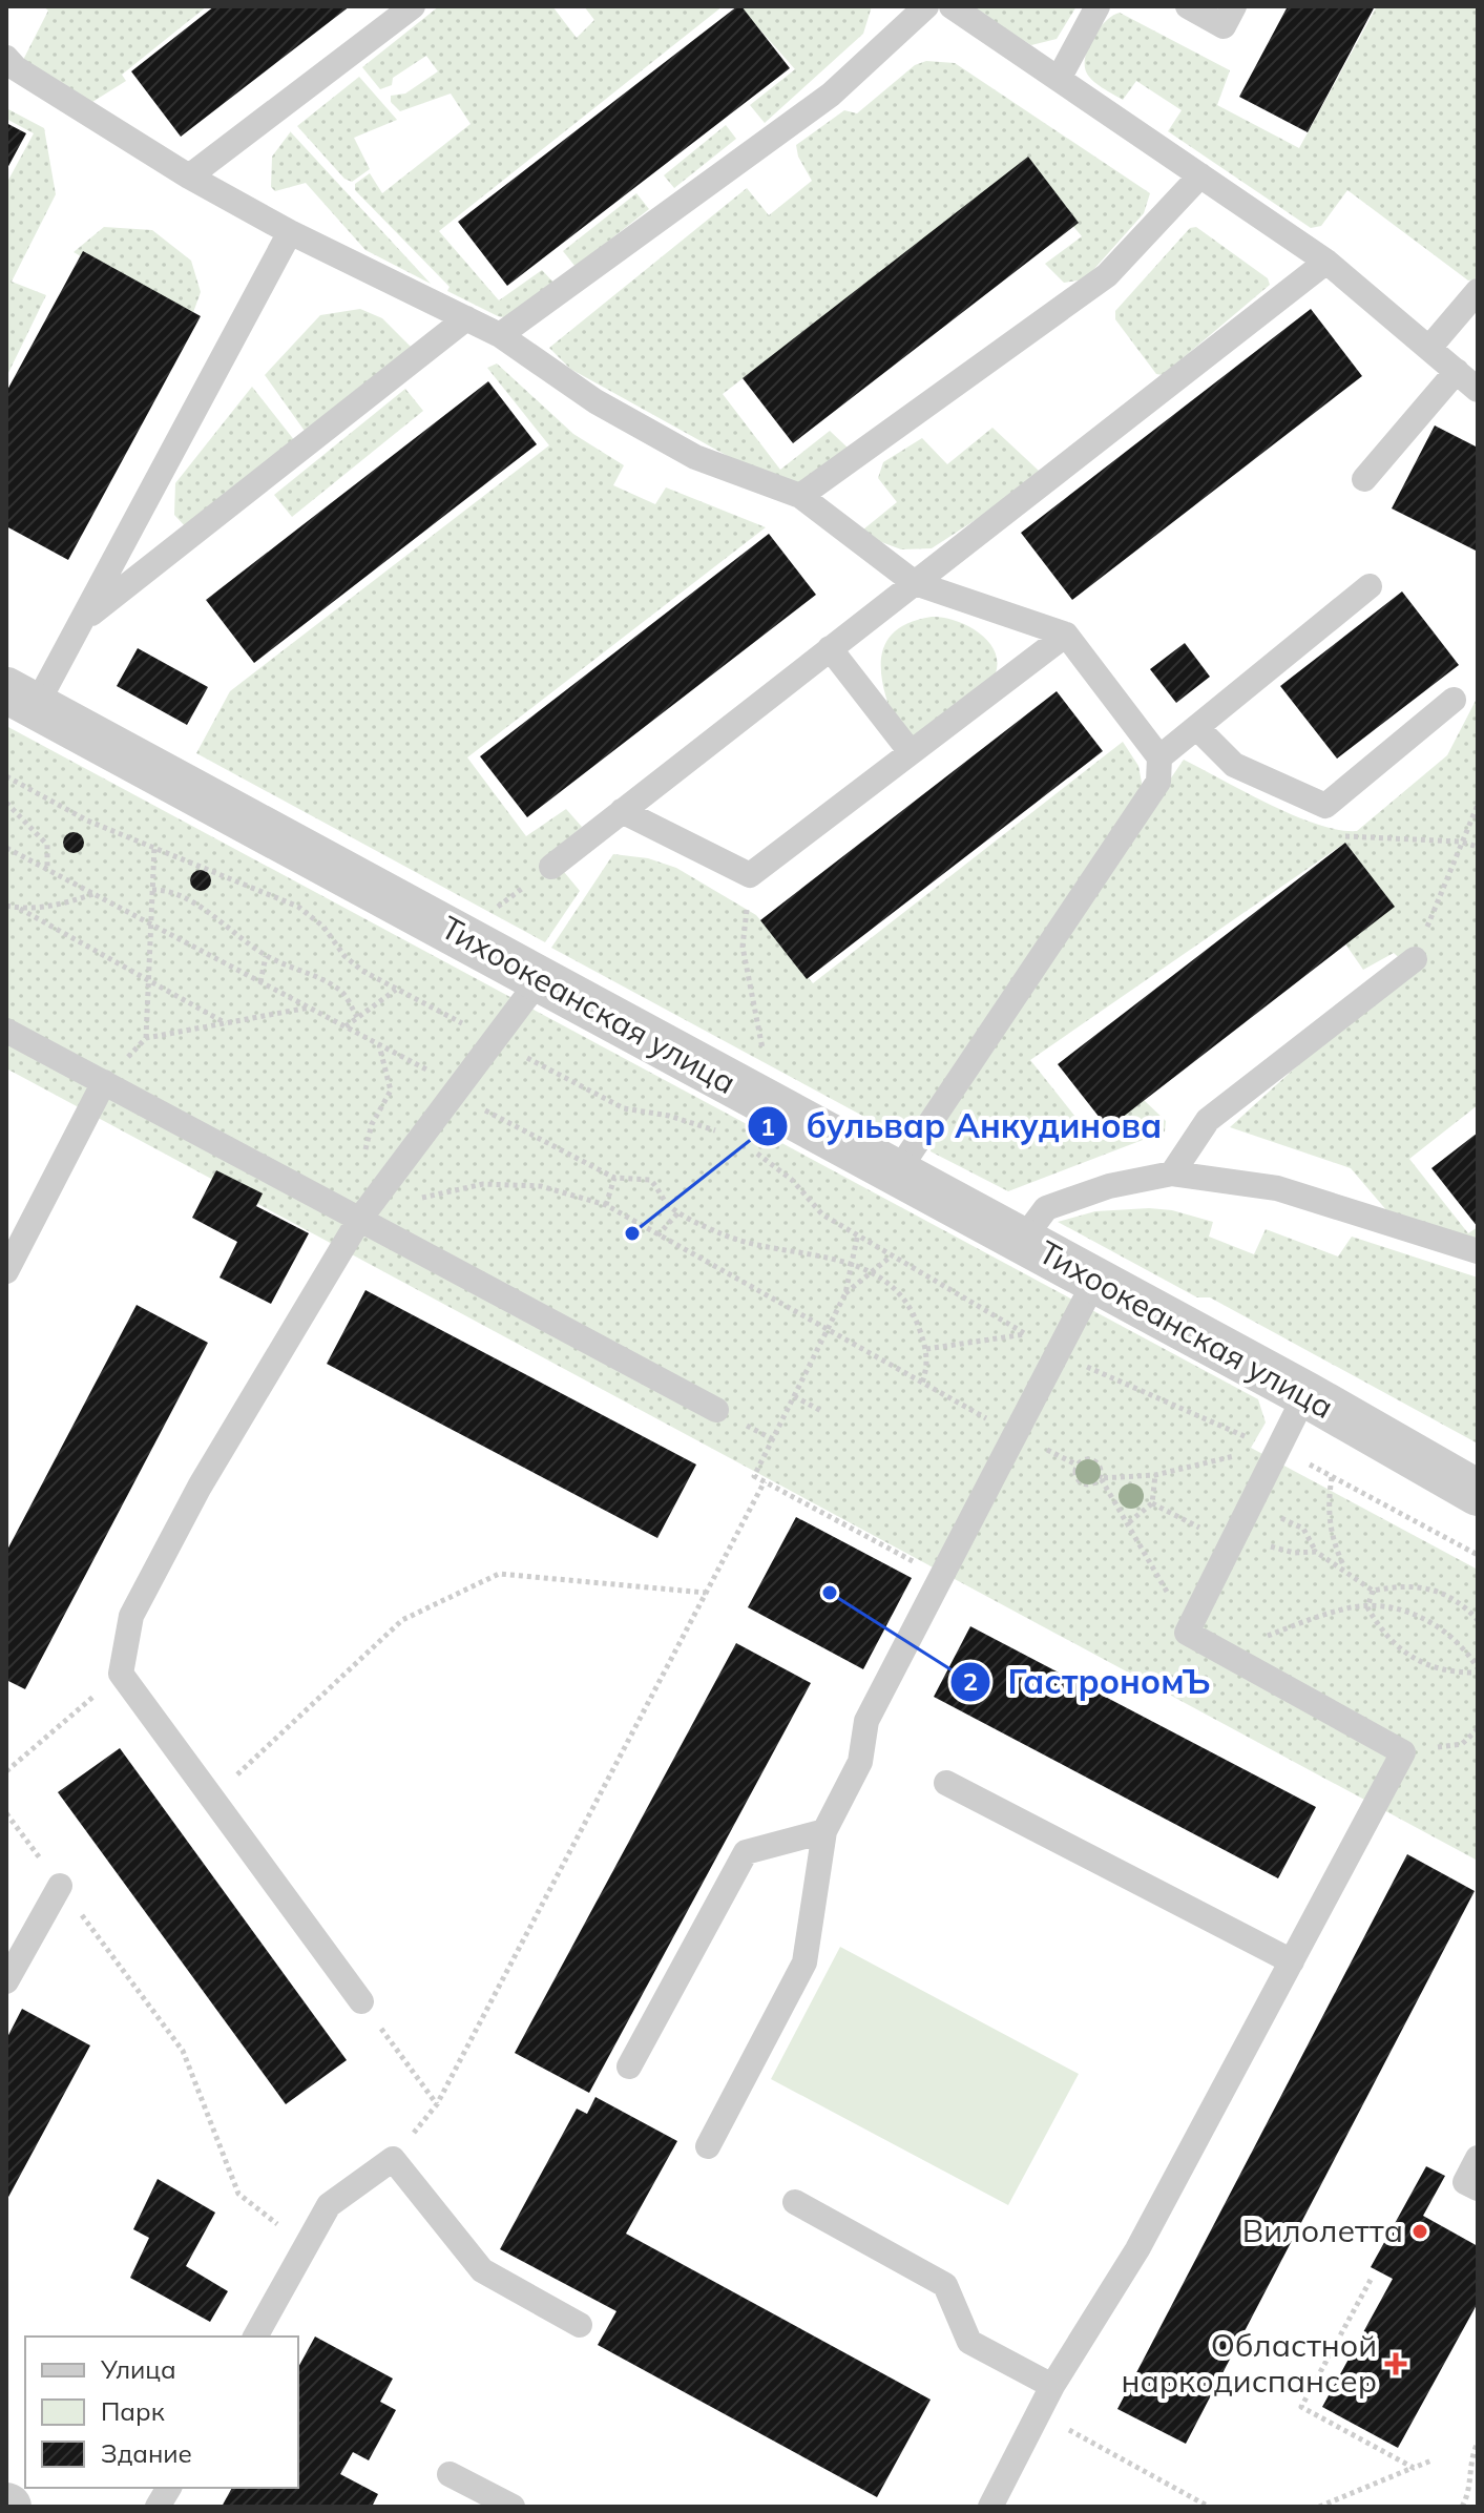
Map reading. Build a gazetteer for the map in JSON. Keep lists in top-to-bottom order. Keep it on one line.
{"streets":{"street":["Тихоокеанская улица"]},"places":{"other":["бульвар Анкудинова","ГастрономЪ","Вилолетта"],"health":["Областной наркодиспансер"]},"legend":["Улица","Парк","Здание"]}
